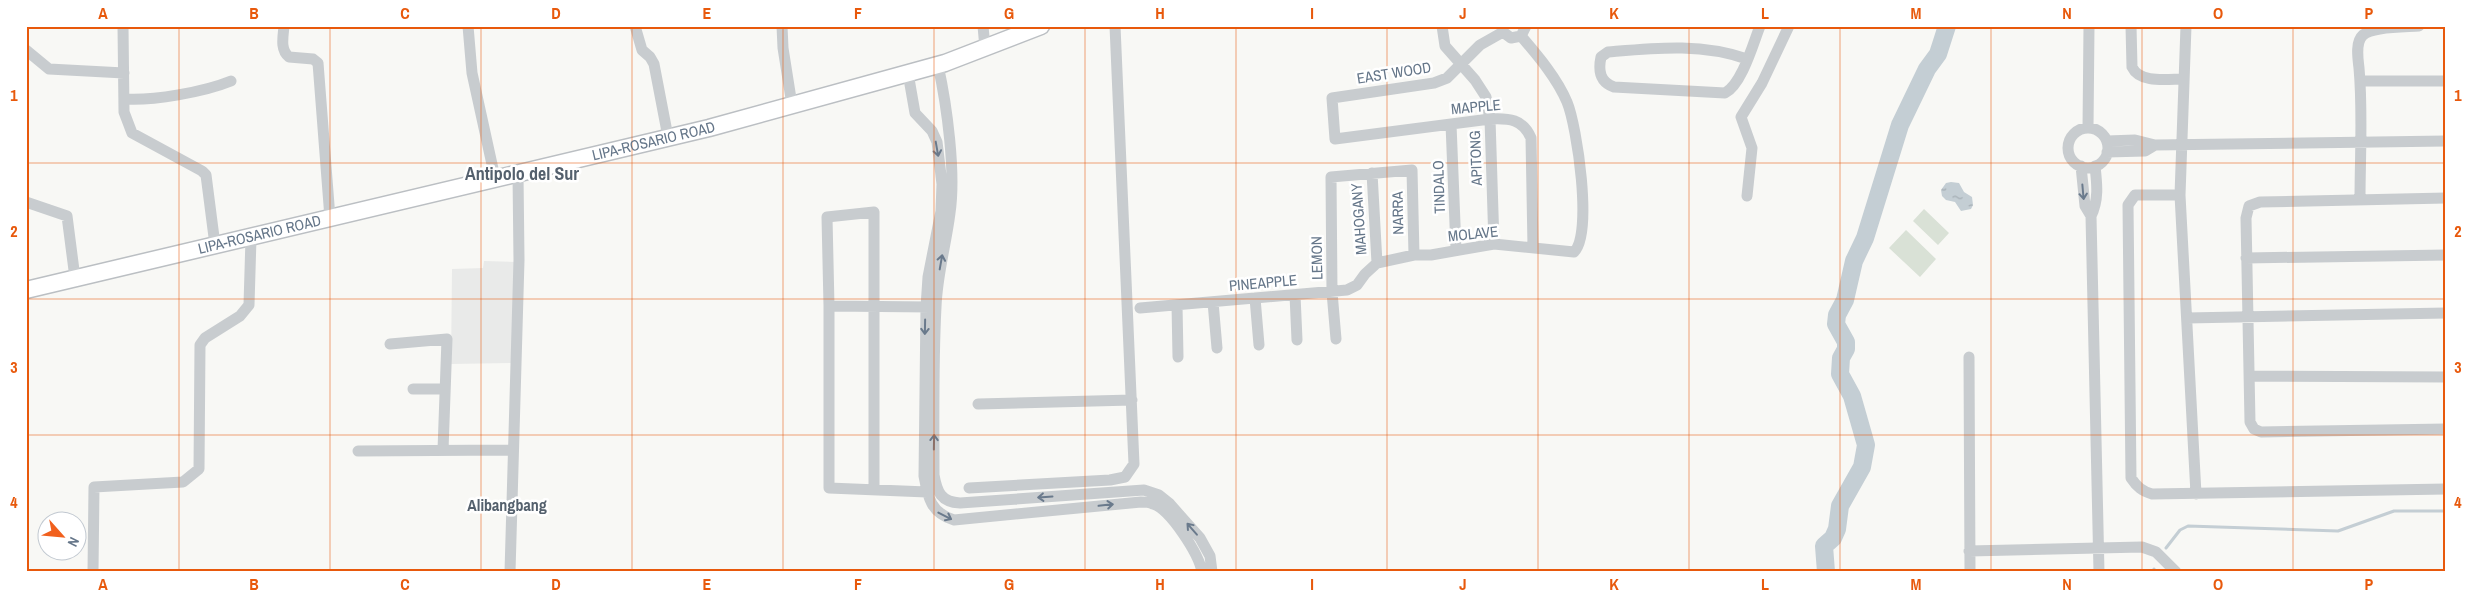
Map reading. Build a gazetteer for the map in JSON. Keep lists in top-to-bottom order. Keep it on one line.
{"streets":{"main road":["LIPA-ROSARIO ROAD"],"street":["EAST WOOD","MAPPLE","APITONG","TINDALO","NARRA","MAHOGANY","MOLAVE","LEMON","PINEAPPLE"]},"crossings":[["EAST WOOD","MAPPLE"],["EAST WOOD","APITONG"],["MAPPLE","APITONG"],["MAPPLE","TINDALO"],["MAPPLE","MOLAVE"],["APITONG","MOLAVE"],["TINDALO","MOLAVE"],["NARRA","MAHOGANY"],["NARRA","MOLAVE"],["NARRA","LEMON"],["MAHOGANY","MOLAVE"],["MAHOGANY","LEMON"],["MAHOGANY","PINEAPPLE"],["MOLAVE","PINEAPPLE"],["LEMON","PINEAPPLE"]],"districts":["Antipolo del Sur","Alibangbang"],"north":"bottom right","grid":{"columns":["A","B","C","D","E","F","G","H","I","J","K","L","M","N","O","P"],"rows":["1","2","3","4"]}}
